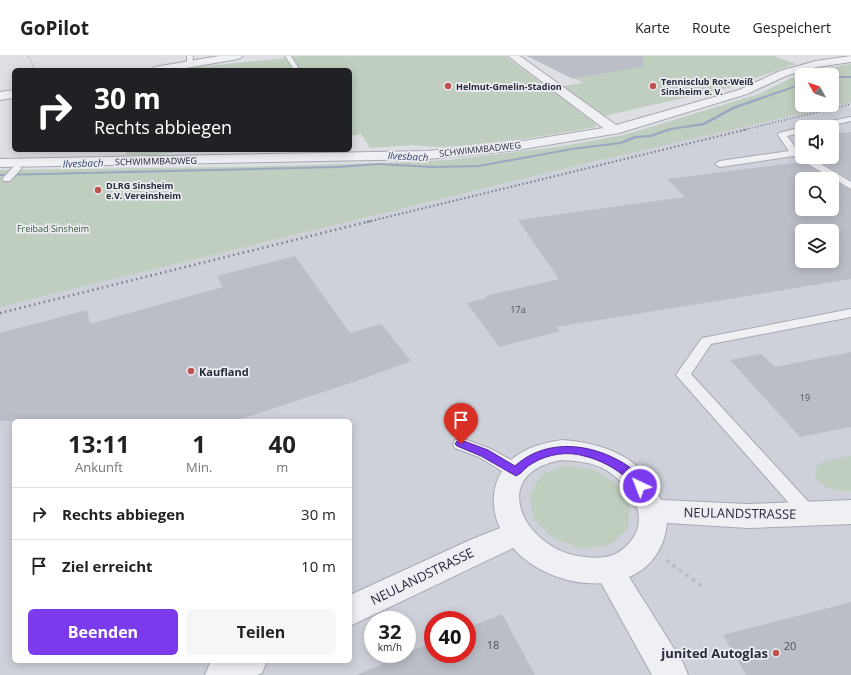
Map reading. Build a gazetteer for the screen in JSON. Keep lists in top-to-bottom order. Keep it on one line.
{"streets":{"street":["SCHWIMMBADWEG","NEULANDSTRASSE"]},"water":["Ilvesbach"],"parks":["Freibad Sinsheim"],"places":["Helmut-Gmelin-Stadion","Tennisclub Rot-Weiß Sinsheim e. V.","DLRG Sinsheim e.V. Vereinsheim","Kaufland","junited Autoglas"],"house_numbers":["17a","19","18","20"],"north":"top left","page":{"header":"GoPilot","nav":["Karte","Route","Gespeichert"],"turn":["30 m","Rechts abbiegen"],"eta":["13:11","Ankunft","1","Min.","40","m"],"list":[{"name":"Rechts abbiegen","value":"30 m"},{"name":"Ziel erreicht","value":"10 m"}],"buttons":["Beenden","Teilen"],"speed":"32 km/h","limit":"40"}}
